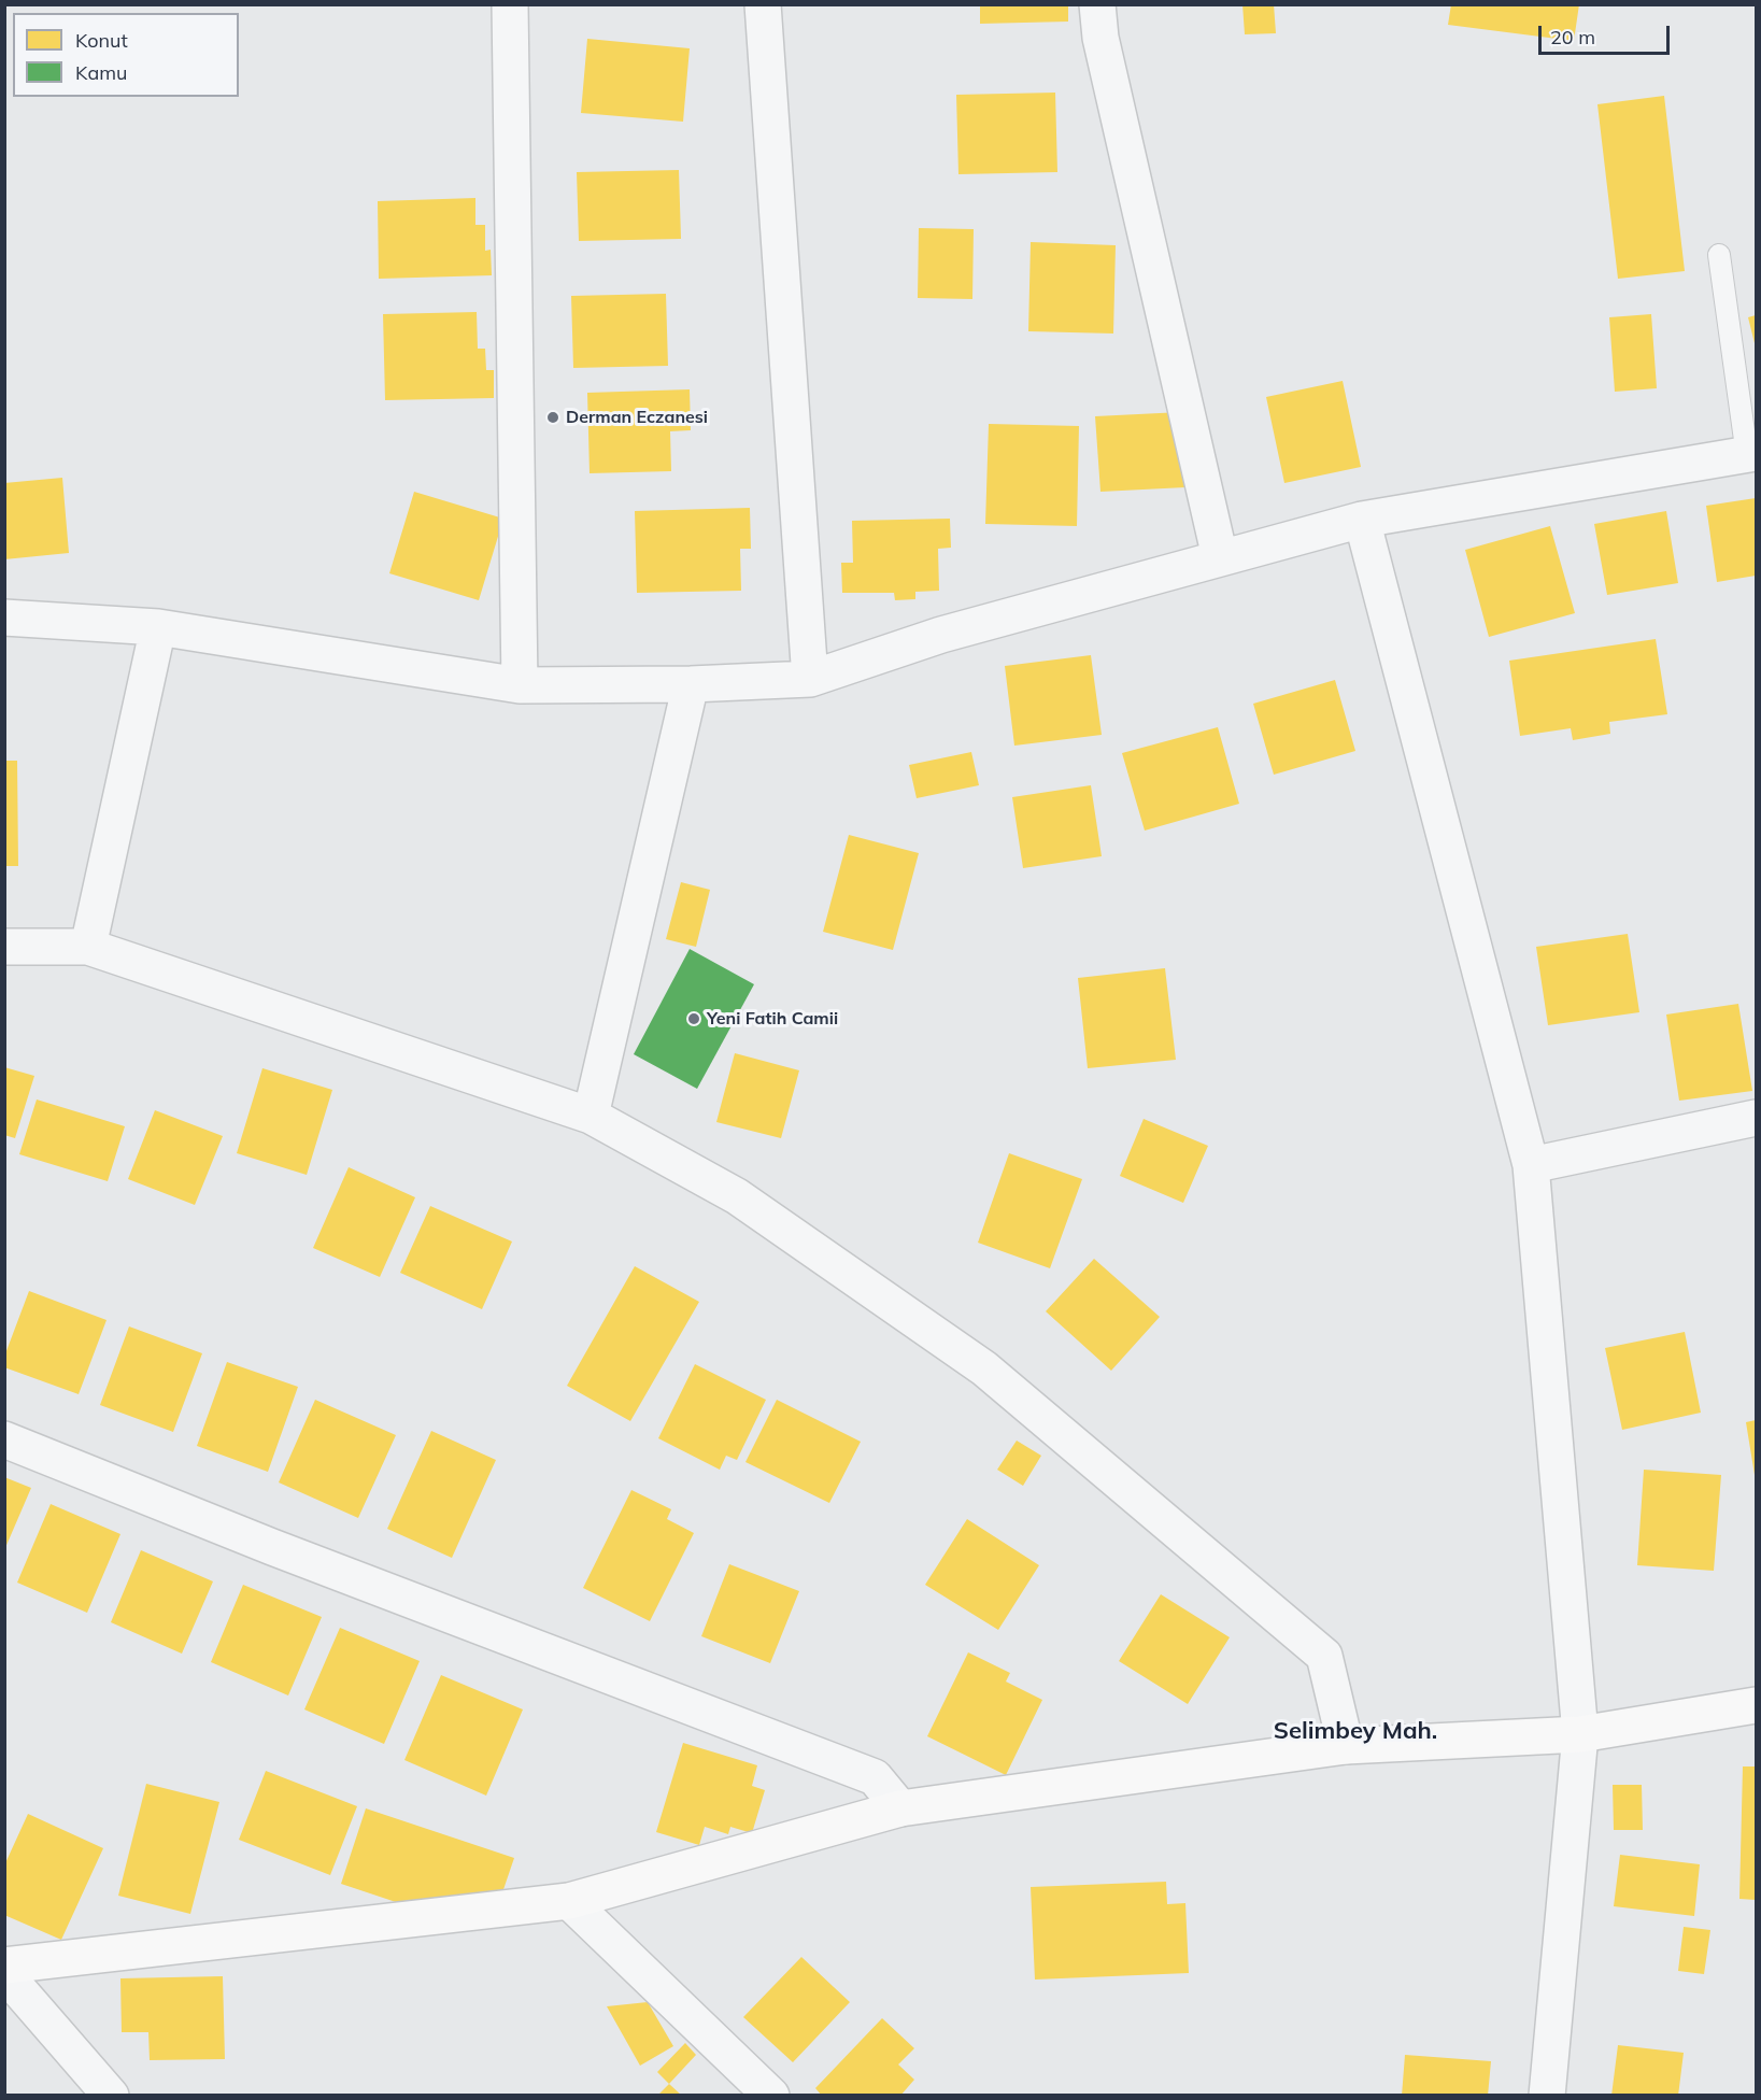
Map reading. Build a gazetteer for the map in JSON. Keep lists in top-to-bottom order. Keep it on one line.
{"districts":["Selimbey Mah."],"places":["Derman Eczanesi","Yeni Fatih Camii"],"legend":["Konut","Kamu"],"scale_bar":"20 m"}
